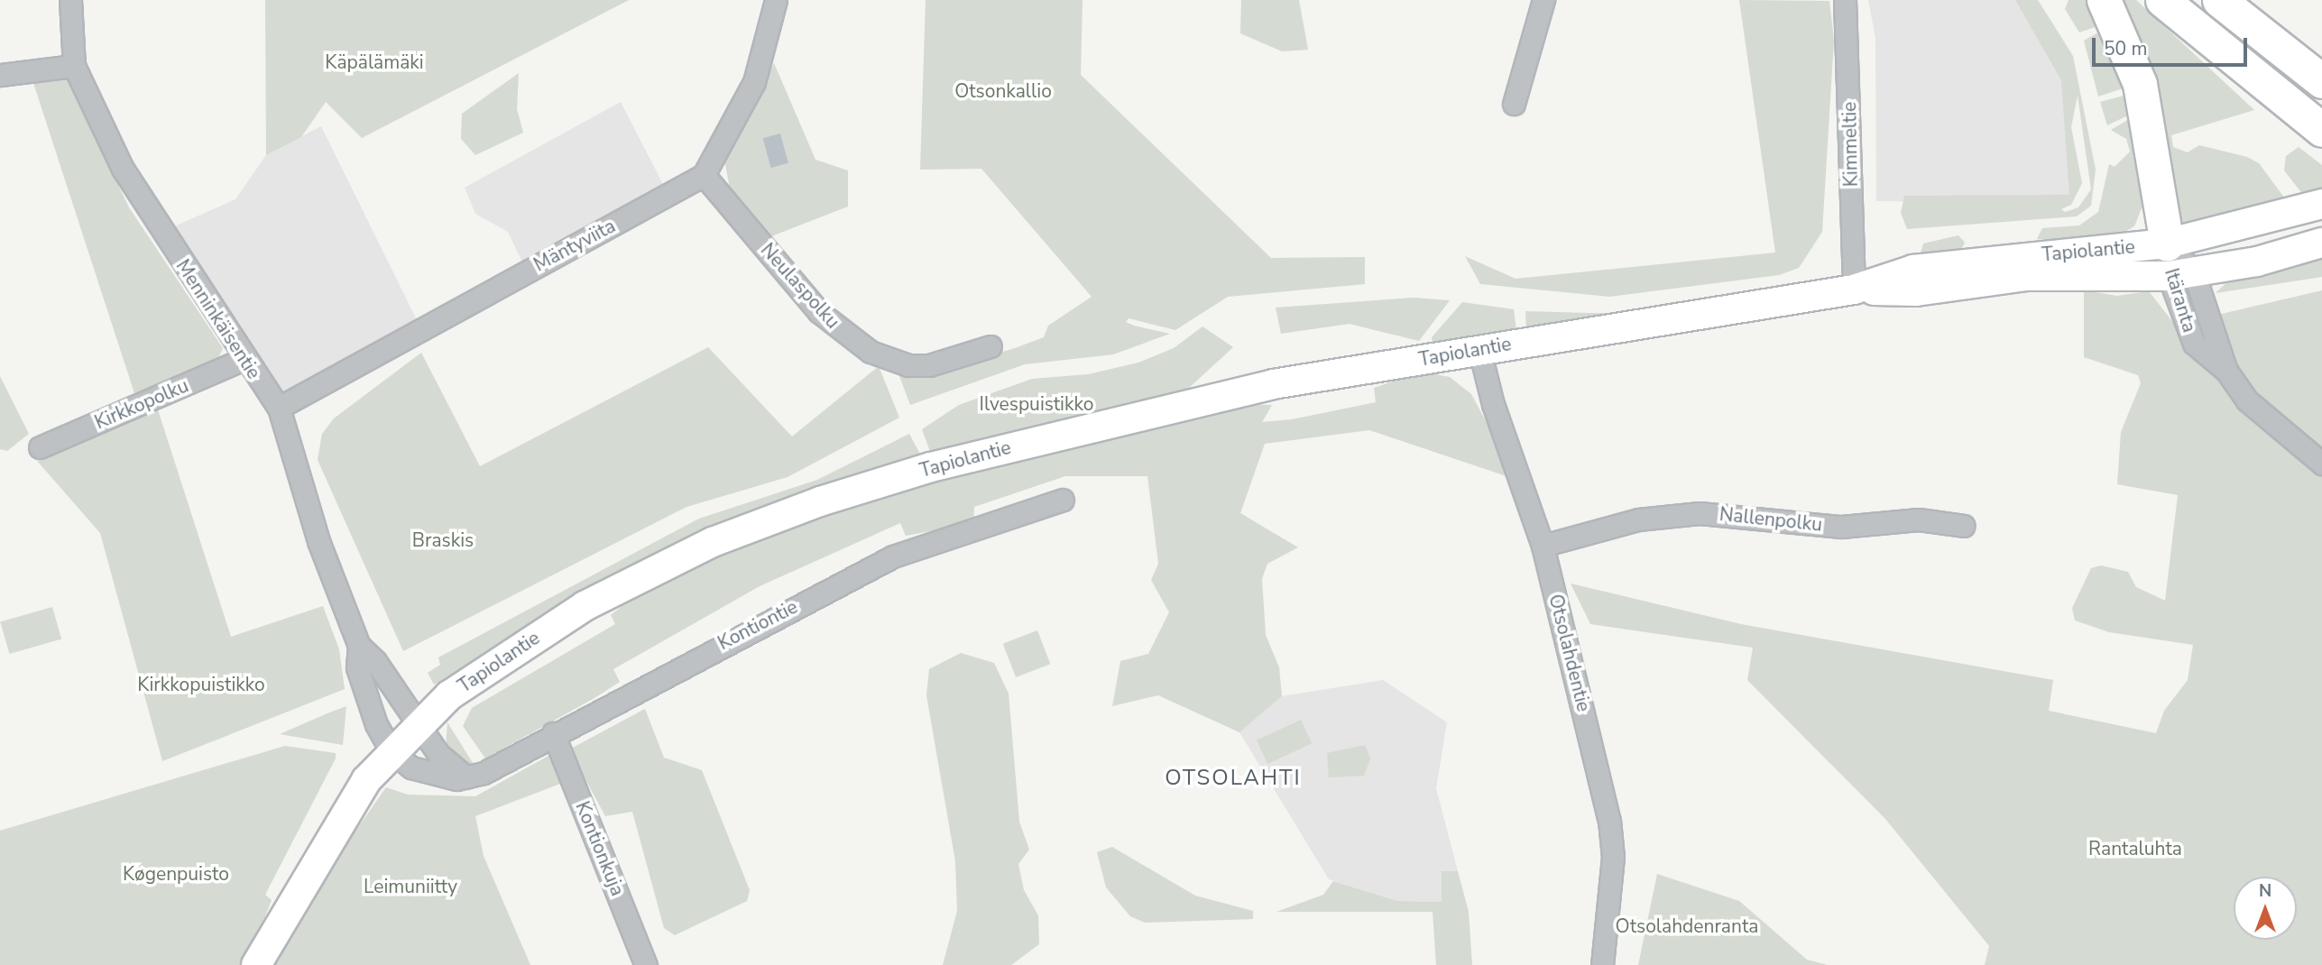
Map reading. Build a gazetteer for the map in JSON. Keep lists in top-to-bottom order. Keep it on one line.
{"streets":{"main road":["Tapiolantie"],"street":["Kimmeltie","Mäntyviita","Neulaspolku","Itäranta","Menninkäisentie","Kirkkopolku","Nallenpolku","Kontiontie","Otsolahdentie","Kontionkuja"]},"crossings":[["Kimmeltie","Tapiolantie"],["Mäntyviita","Neulaspolku"],["Mäntyviita","Menninkäisentie"],["Tapiolantie","Itäranta"],["Tapiolantie","Menninkäisentie"],["Tapiolantie","Otsolahdentie"],["Menninkäisentie","Kirkkopolku"],["Nallenpolku","Otsolahdentie"],["Kontiontie","Kontionkuja"]],"districts":["OTSOLAHTI"],"parks":["Käpälämäki","Otsonkallio","Ilvespuistikko","Braskis","Kirkkopuistikko","Rantaluhta","Køgenpuisto","Leimuniitty","Otsolahdenranta"],"scale_bar":"50 m","north":"top"}
